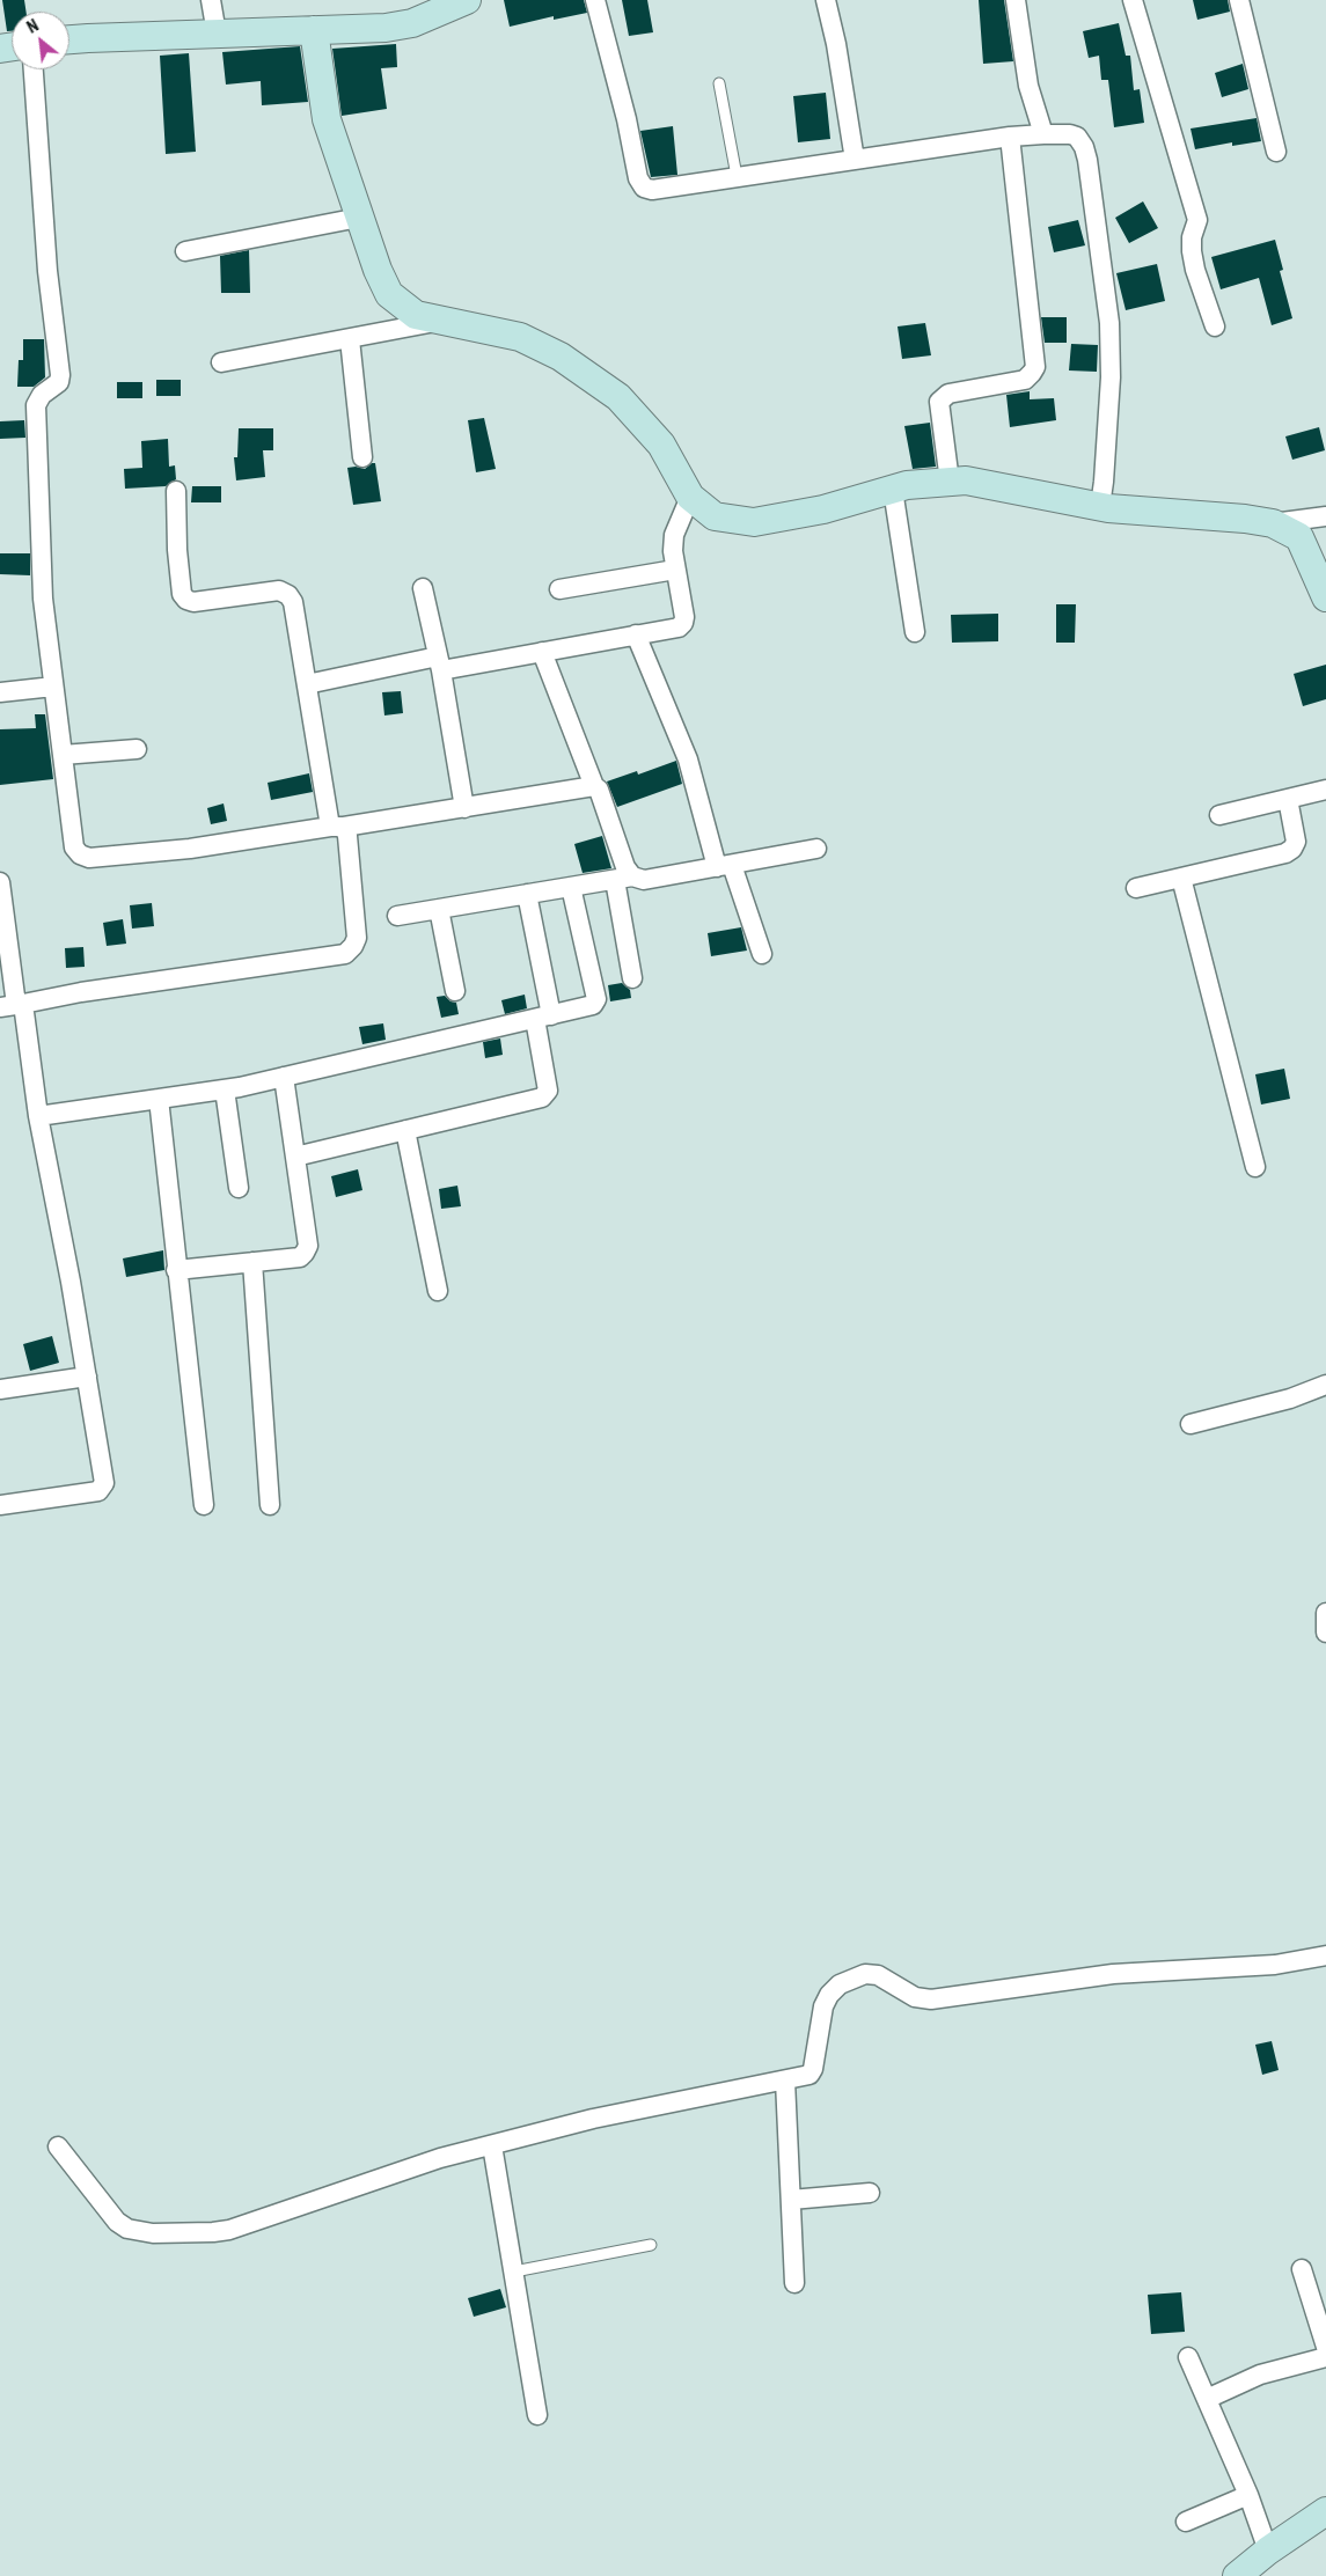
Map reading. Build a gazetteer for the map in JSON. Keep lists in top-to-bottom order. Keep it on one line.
{"north":"top left"}
